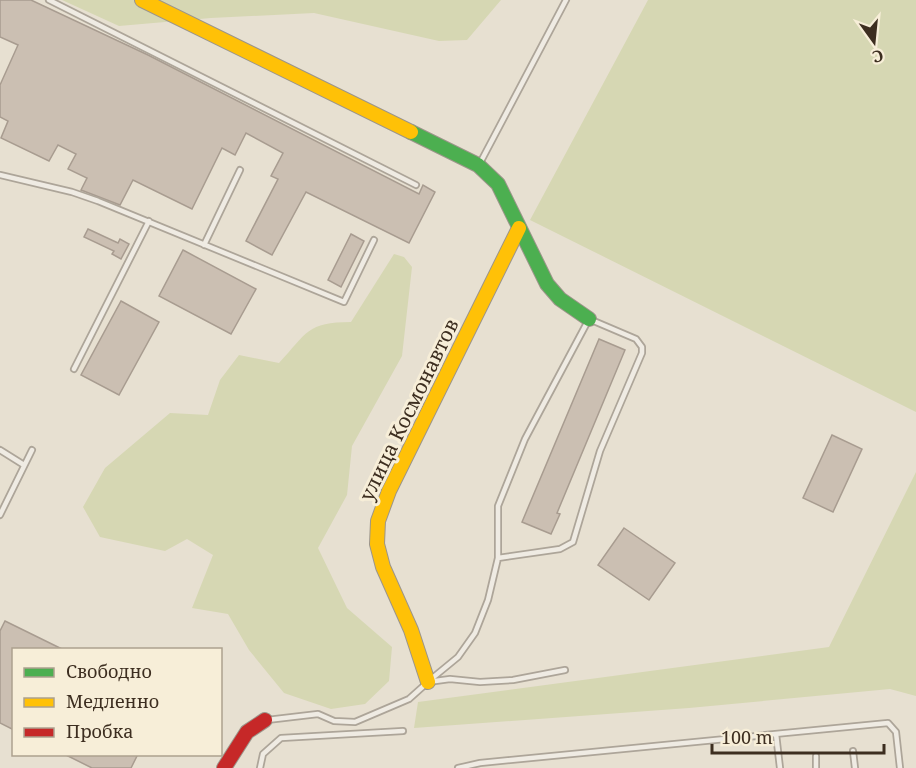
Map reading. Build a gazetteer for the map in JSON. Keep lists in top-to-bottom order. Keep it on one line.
{"streets":{"street":["улица Космонавтов"]},"legend":["Свободно","Медленно","Пробка"],"scale_bar":"100 m","north":"bottom"}
